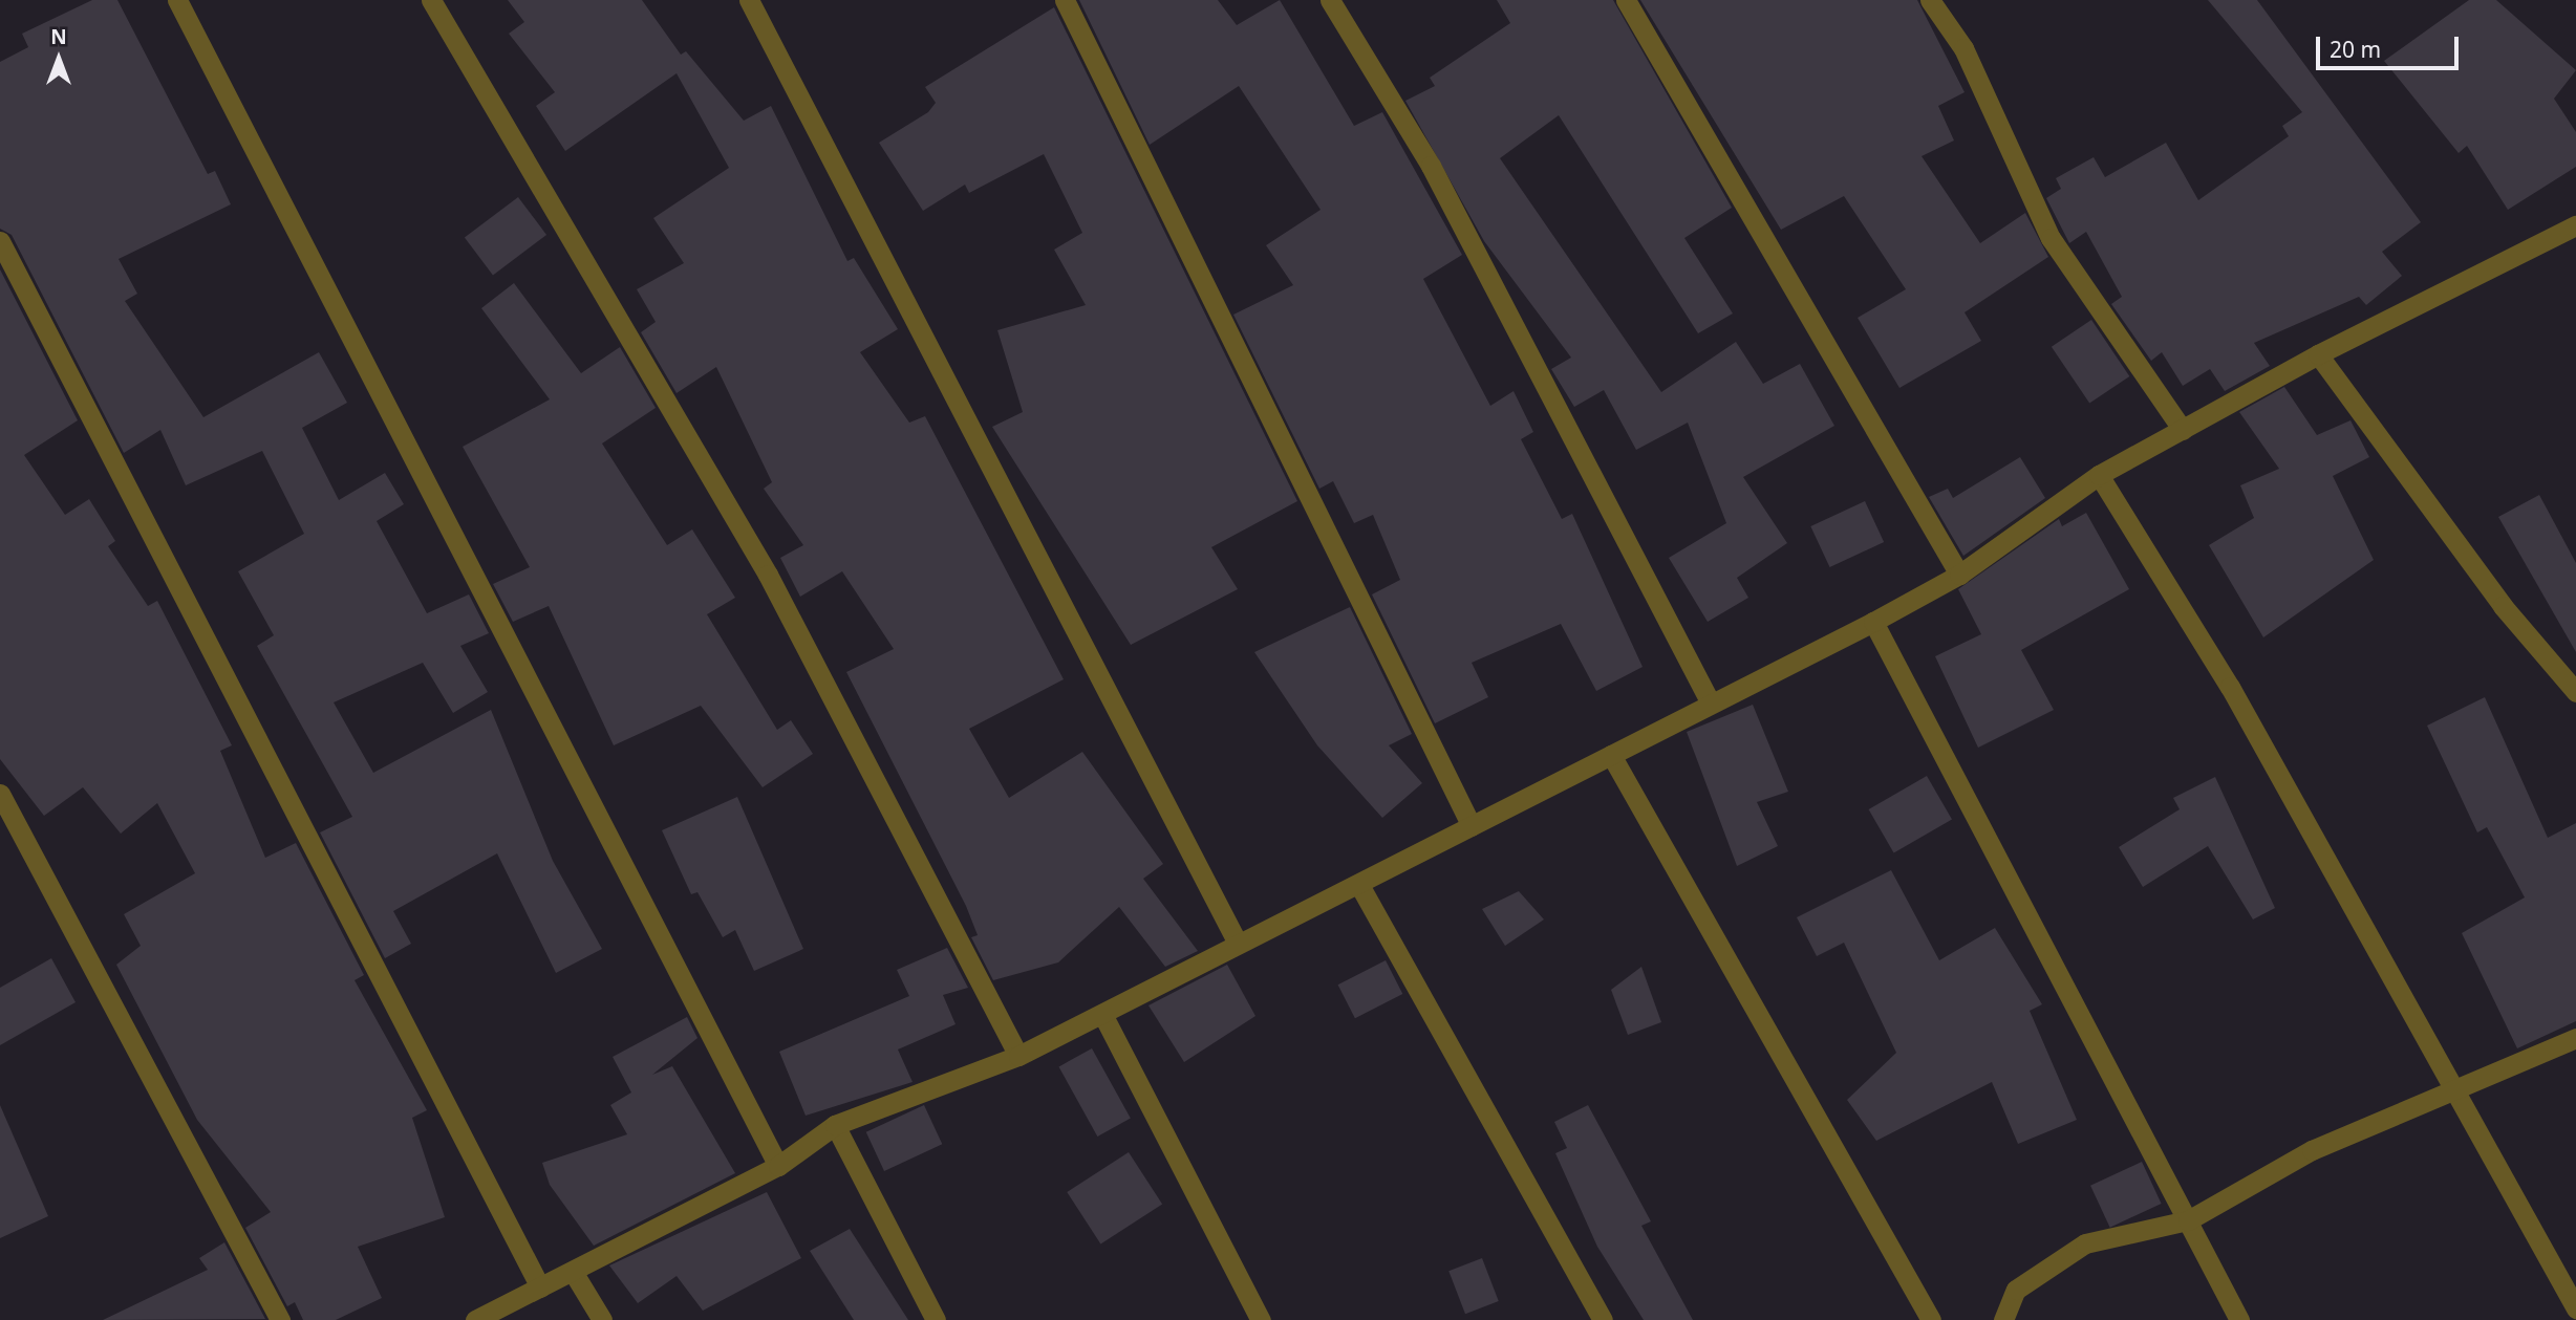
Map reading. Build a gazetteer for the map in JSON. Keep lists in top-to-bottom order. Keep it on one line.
{"scale_bar":"20 m","north":"top"}
